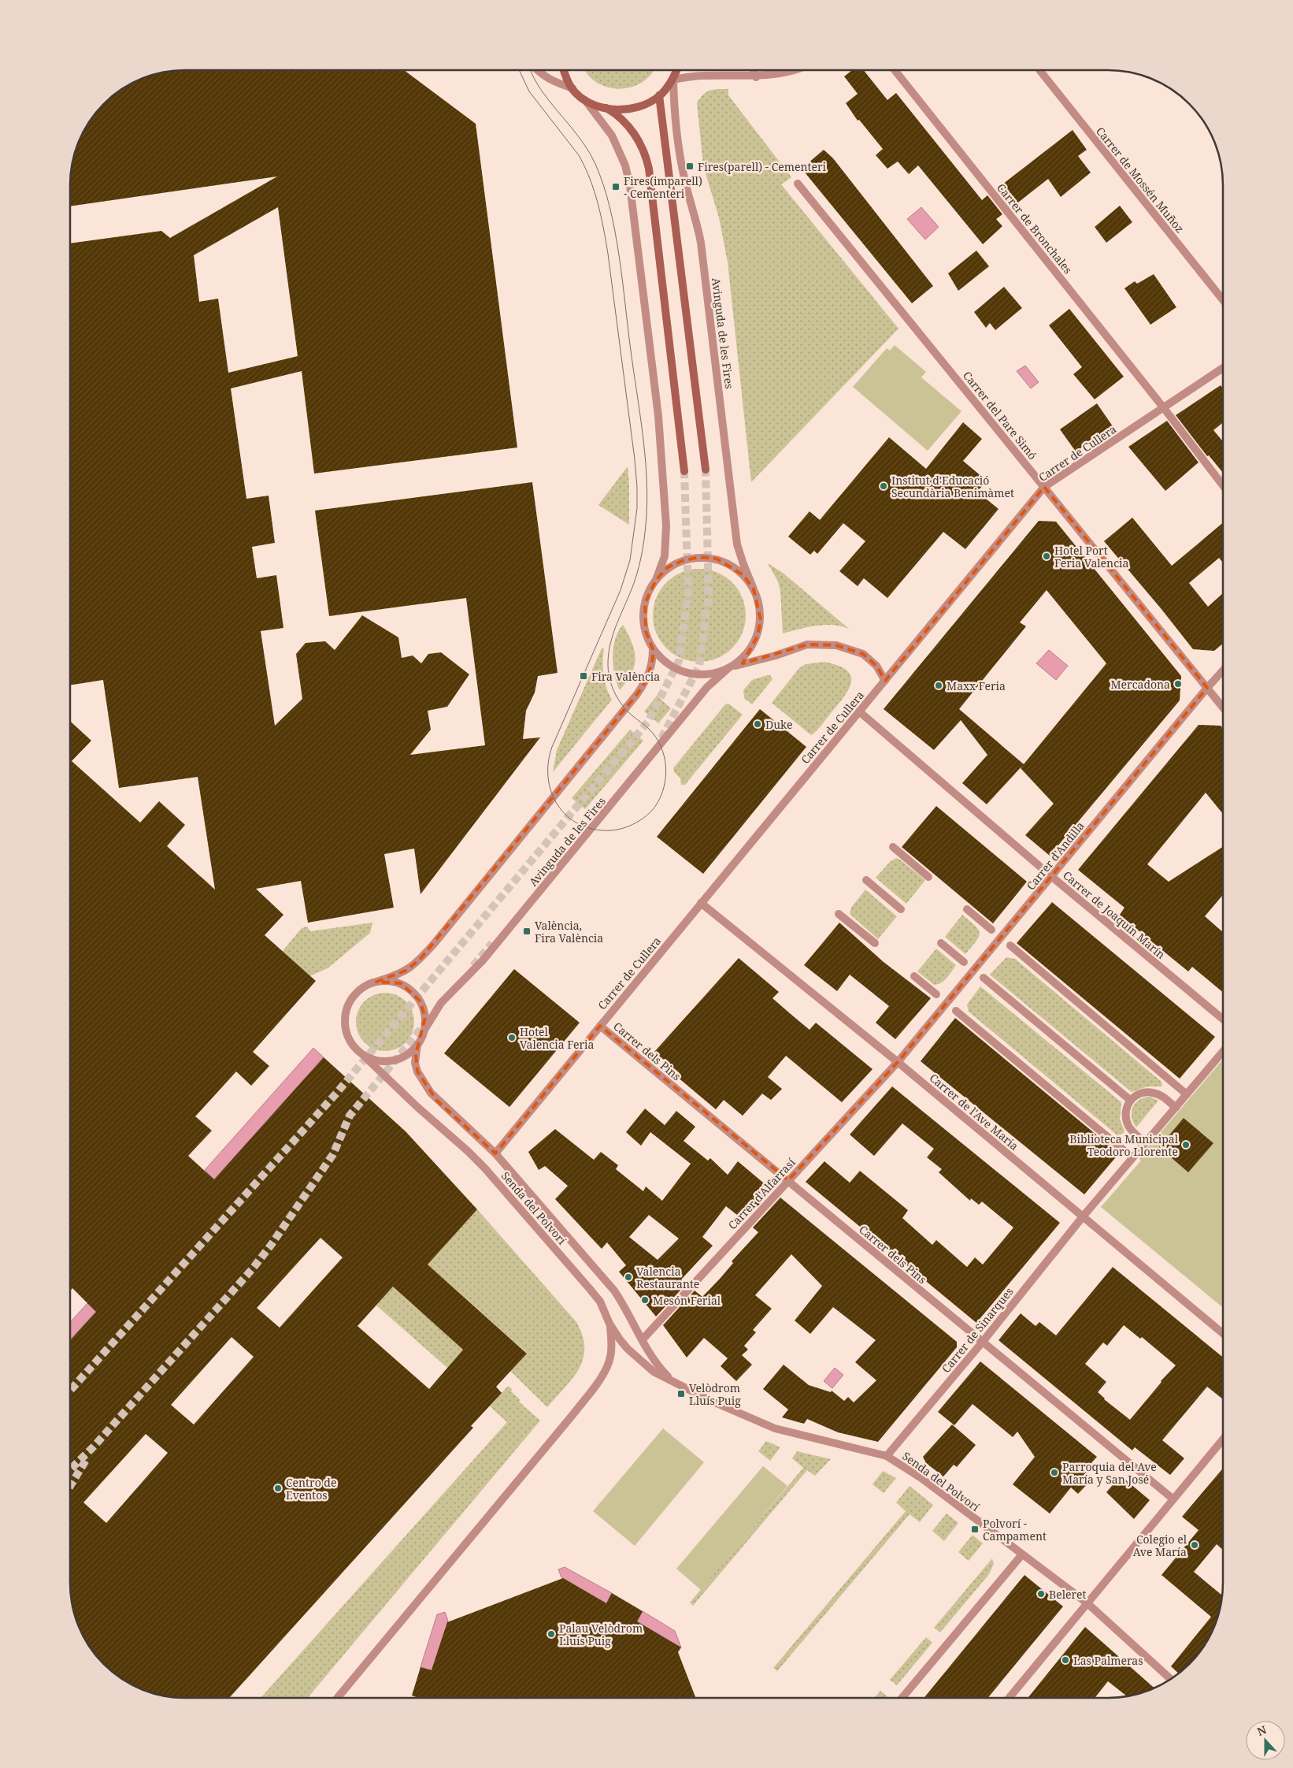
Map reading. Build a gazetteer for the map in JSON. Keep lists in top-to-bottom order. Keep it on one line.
{"streets":{"street":["Carrer de Mossén Muñoz","Carrer de Bronchales","Avinguda de les Fires","Carrer del Pare Simó","Carrer de Cullera","Carrer d'Andilla","Carrer de Joaquín Marín","Carrer dels Pins","Carrer de l'Ave Maria","Carrer d'Alfarrasí","Senda del Polvorí","Carrer de Sinarques"]},"crossings":[["Carrer de Bronchales","Carrer de Cullera"],["Avinguda de les Fires","Senda del Polvorí"],["Carrer del Pare Simó","Carrer de Cullera"],["Carrer del Pare Simó","Carrer d'Andilla"],["Carrer de Cullera","Carrer de Joaquín Marín"],["Carrer de Cullera","Carrer dels Pins"],["Carrer de Cullera","Carrer de l'Ave Maria"],["Carrer de Cullera","Senda del Polvorí"],["Carrer d'Andilla","Carrer de Joaquín Marín"],["Carrer d'Andilla","Carrer de l'Ave Maria"],["Carrer d'Andilla","Carrer d'Alfarrasí"],["Carrer dels Pins","Carrer d'Alfarrasí"],["Carrer dels Pins","Carrer de Sinarques"],["Carrer de l'Ave Maria","Carrer d'Alfarrasí"],["Carrer de l'Ave Maria","Carrer de Sinarques"],["Carrer d'Alfarrasí","Senda del Polvorí"],["Senda del Polvorí","Carrer de Sinarques"]],"places":{"transit":["Fires(parell) - Cementeri","Fires(imparell) - Cementeri","Fira València","València, Fira València","Velòdrom Lluís Puig","Polvorí - Campament"],"other":["Institut d'Educació Secundària Benimàmet","Hotel Port Feria Valencia","Mercadona","Maxx Feria","Duke","Hotel Valencia Feria","Biblioteca Municipal Teodoro Llorente","Valencia Restaurante","Mesón Ferial","Parroquia del Ave María y San José","Centro de Eventos","Colegio el Ave María","Beleret","Palau Velòdrom Lluís Puig","Las Palmeras"]},"north":"top"}
